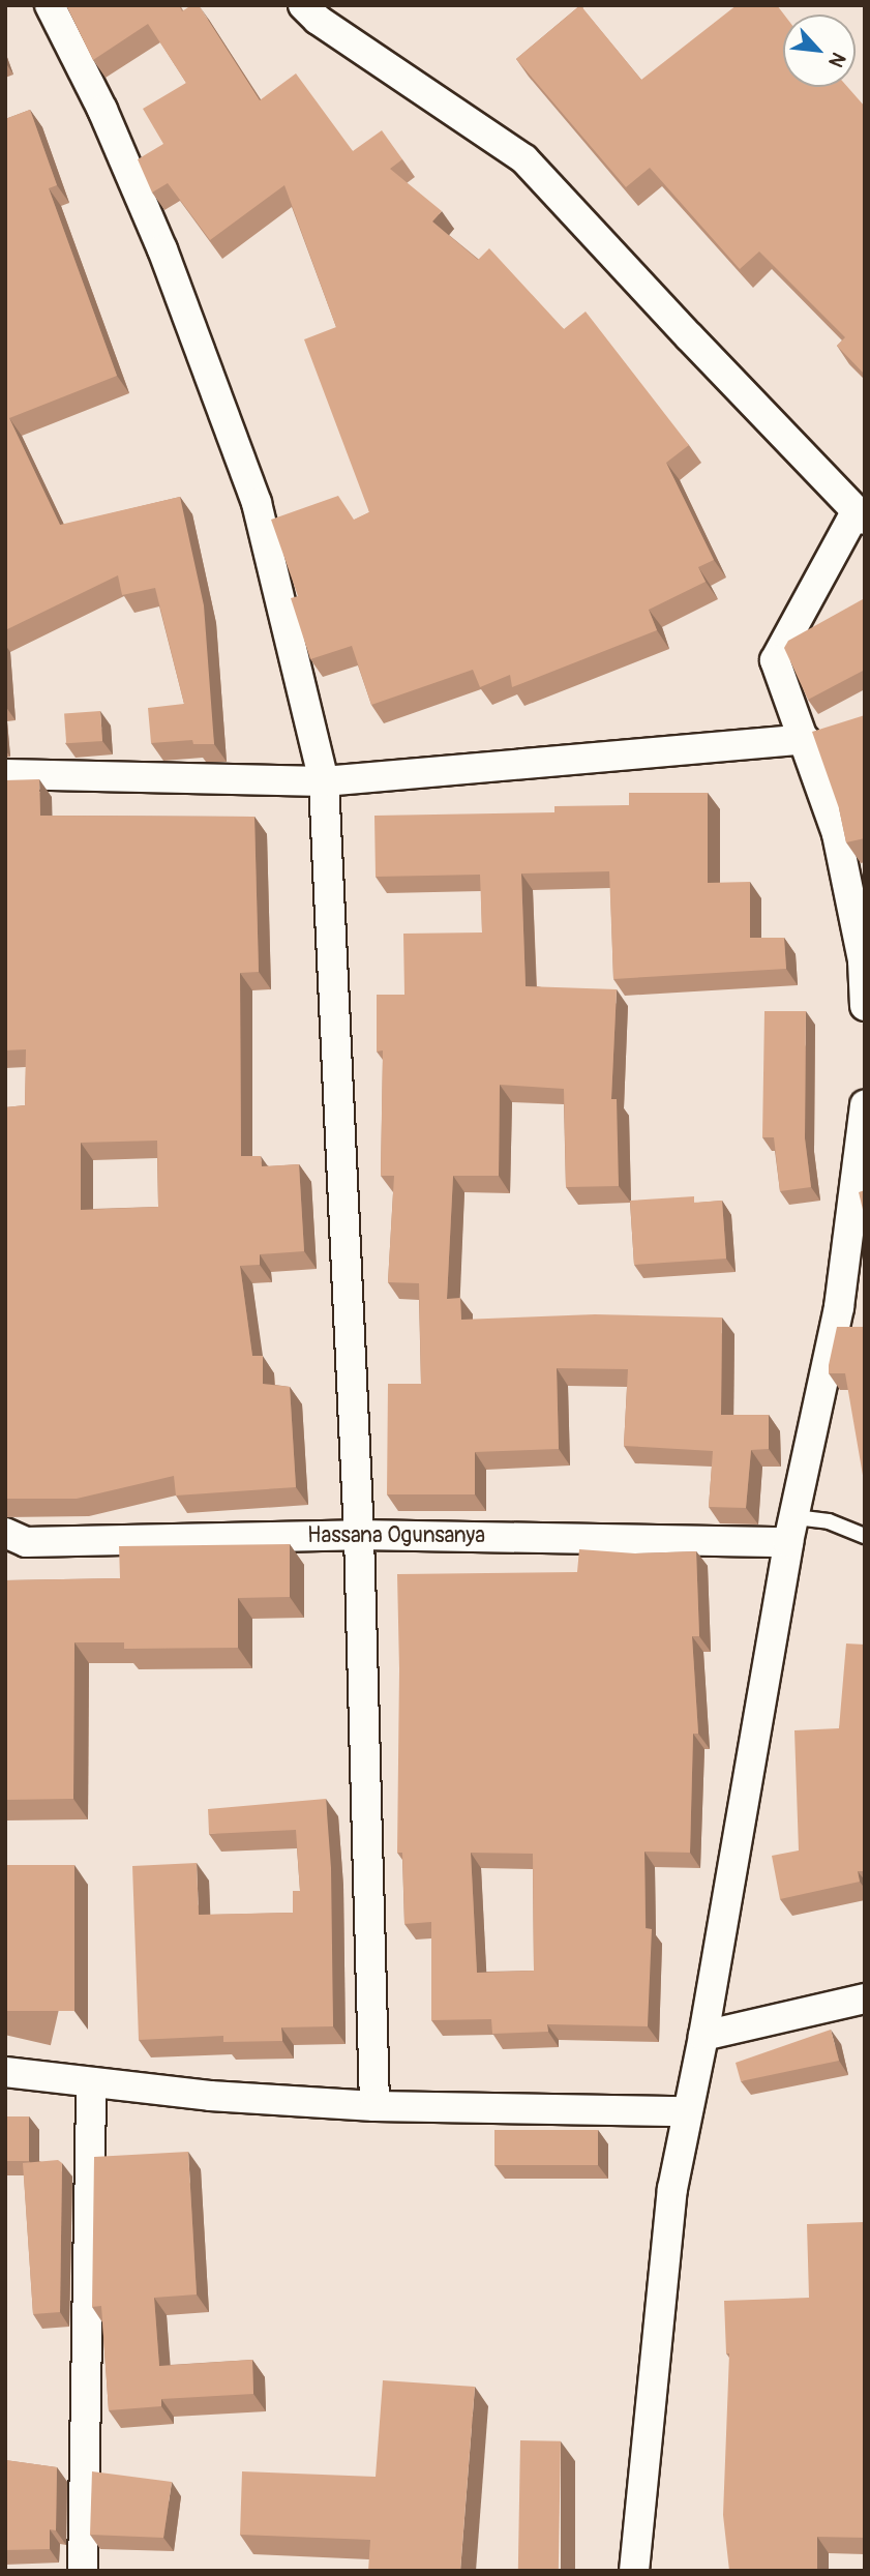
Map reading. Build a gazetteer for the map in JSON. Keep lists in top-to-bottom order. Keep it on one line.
{"streets":{"street":["Hassana Ogunsanya"]},"north":"bottom right"}
